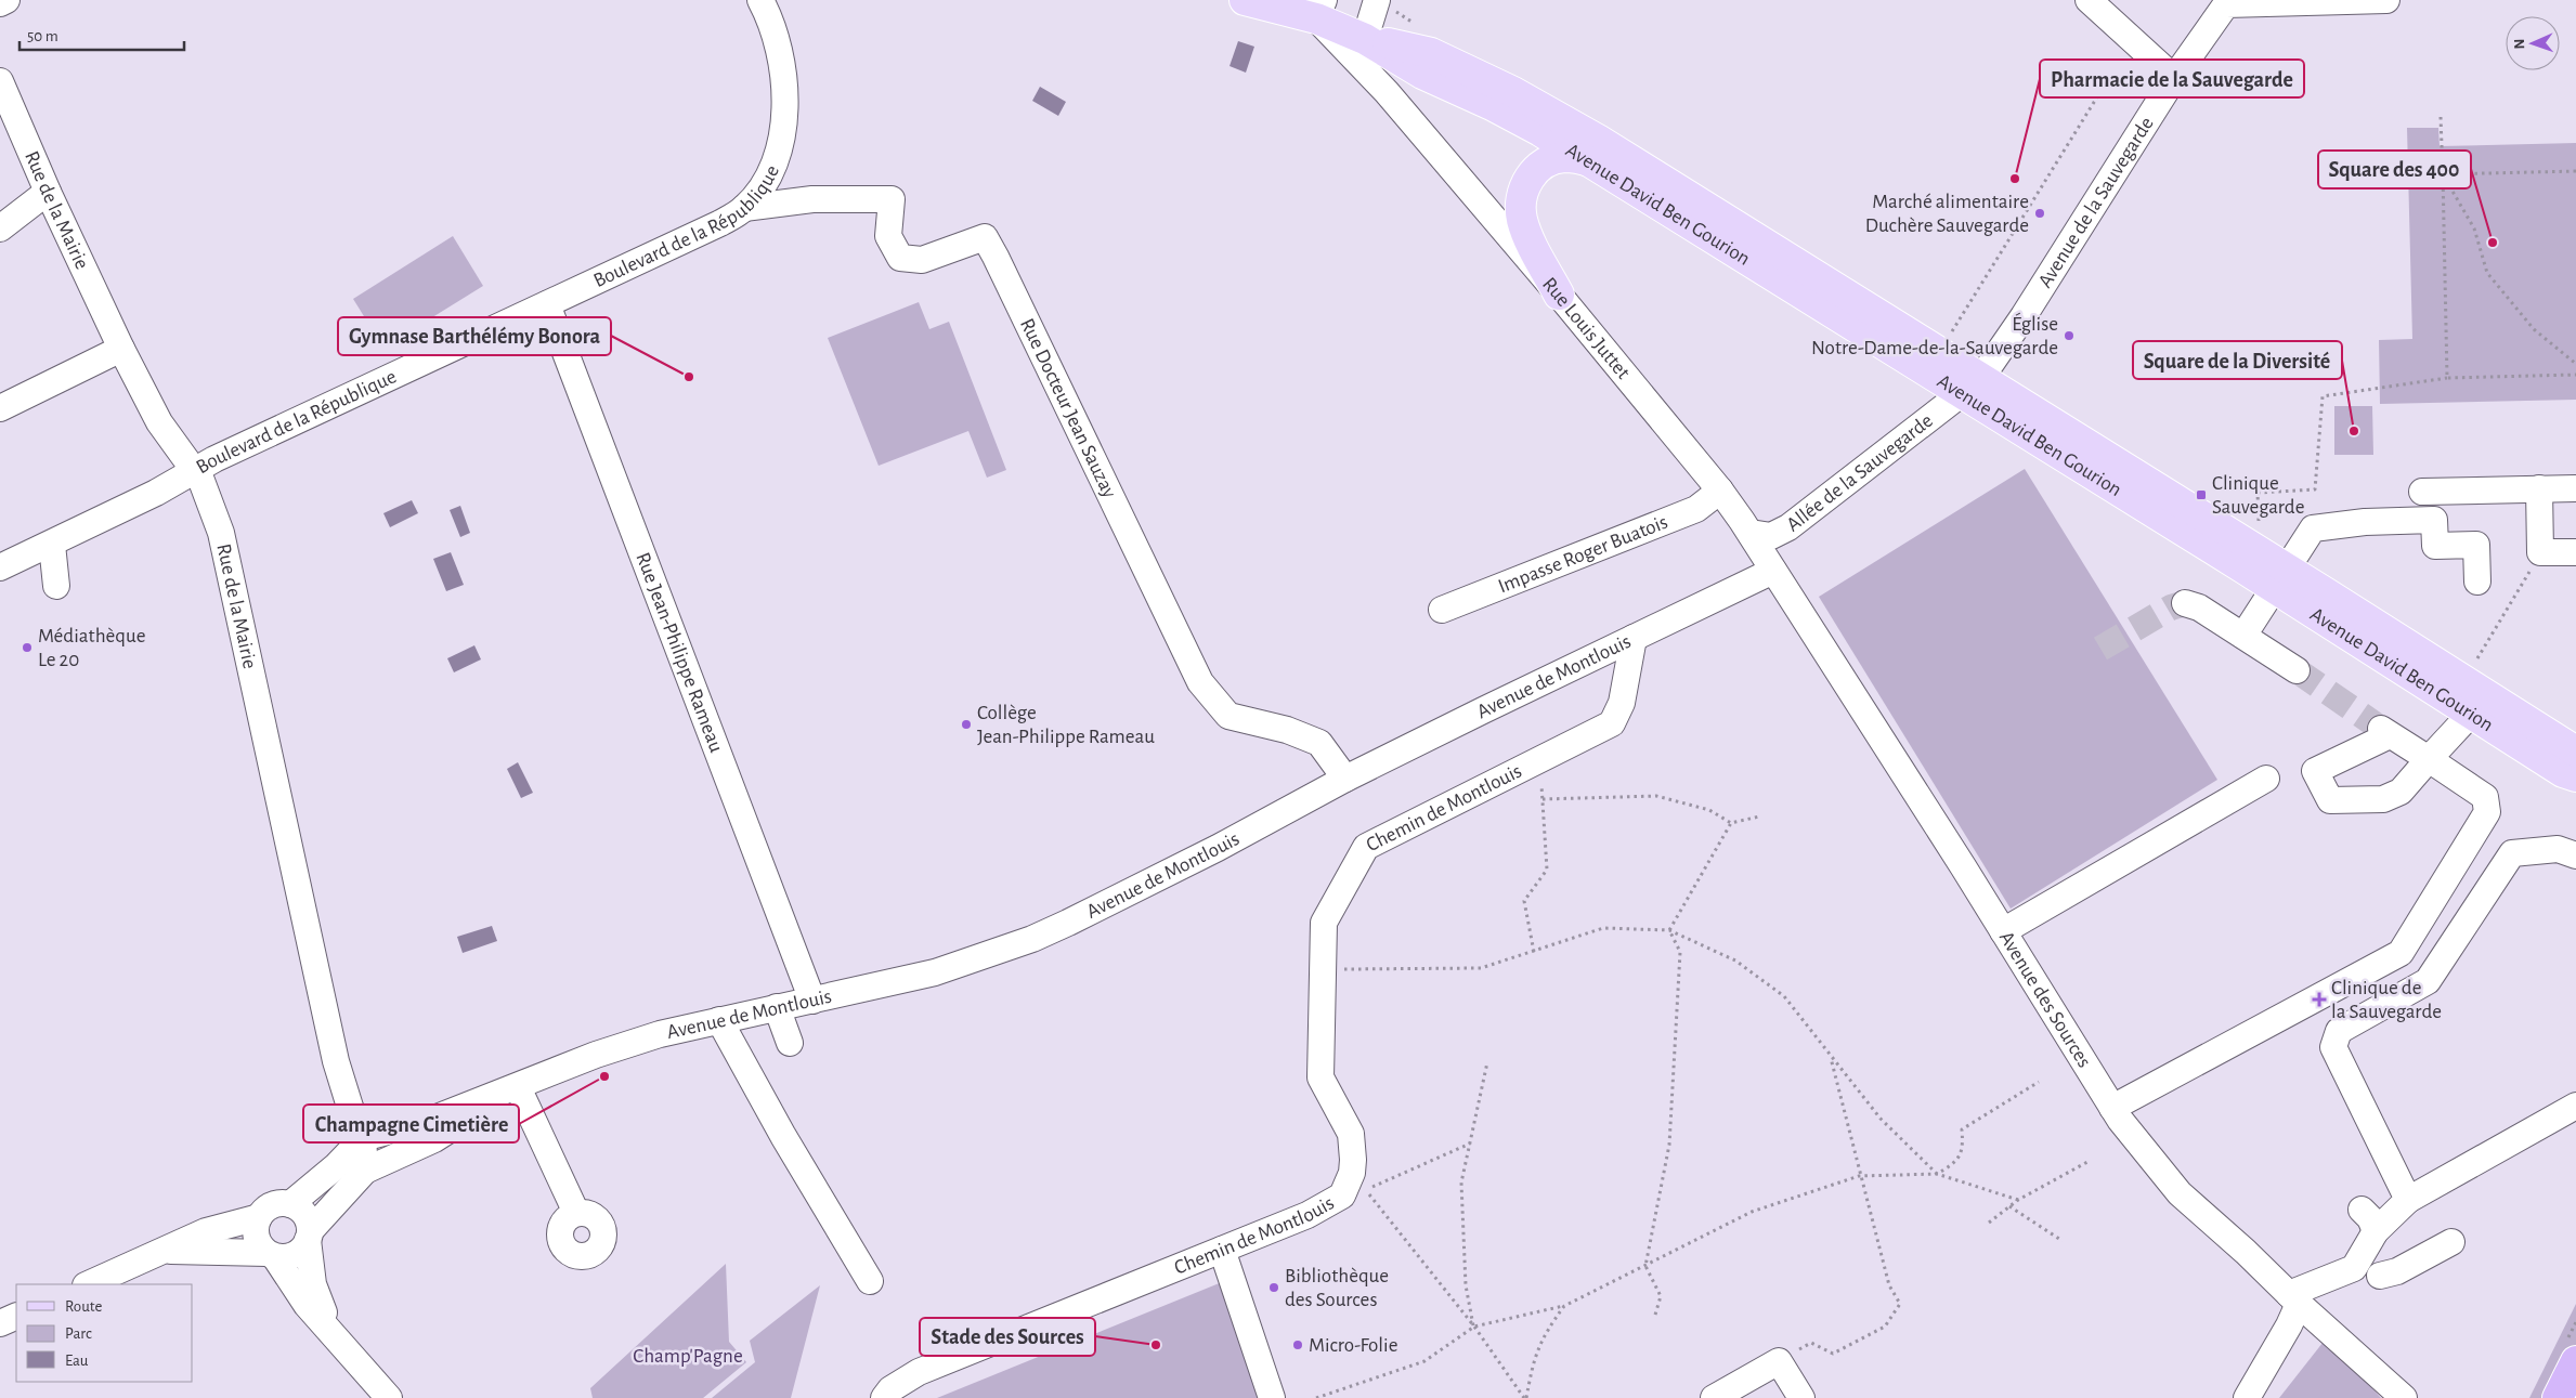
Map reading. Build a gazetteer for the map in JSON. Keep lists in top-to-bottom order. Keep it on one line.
{"streets":{"main road":["Avenue David Ben Gourion"],"street":["Avenue de la Sauvegarde","Rue de la Mairie","Boulevard de la République","Rue Louis Juttet","Rue Docteur Jean Sauzay","Allée de la Sauvegarde","Impasse Roger Buatois","Rue Jean-Philippe Rameau","Avenue de Montlouis","Chemin de Montlouis","Avenue des Sources"]},"crossings":[["Avenue de la Sauvegarde","Avenue David Ben Gourion"],["Avenue de la Sauvegarde","Allée de la Sauvegarde"],["Avenue David Ben Gourion","Rue Louis Juttet"],["Avenue David Ben Gourion","Allée de la Sauvegarde"],["Rue de la Mairie","Boulevard de la République"],["Rue de la Mairie","Avenue de Montlouis"],["Boulevard de la République","Rue Docteur Jean Sauzay"],["Boulevard de la République","Rue Jean-Philippe Rameau"],["Rue Louis Juttet","Allée de la Sauvegarde"],["Rue Louis Juttet","Impasse Roger Buatois"],["Rue Louis Juttet","Avenue de Montlouis"],["Rue Louis Juttet","Avenue des Sources"],["Rue Docteur Jean Sauzay","Avenue de Montlouis"],["Rue Jean-Philippe Rameau","Avenue de Montlouis"],["Avenue de Montlouis","Chemin de Montlouis"],["Avenue de Montlouis","Avenue des Sources"]],"parks":["Champ'Pagne"],"places":{"other":["Pharmacie de la Sauvegarde","Marché alimentaire Duchère Sauvegarde","Square des 400","Église Notre-Dame-de-la-Sauvegarde","Gymnase Barthélémy Bonora","Square de la Diversité","Médiathèque Le 20","Collège Jean-Philippe Rameau","Champagne Cimetière","Bibliothèque des Sources","Stade des Sources","Micro-Folie"],"transit":["Clinique Sauvegarde"],"health":["Clinique de la Sauvegarde"]},"legend":["Route","Parc","Eau"],"scale_bar":"50 m","north":"left"}
